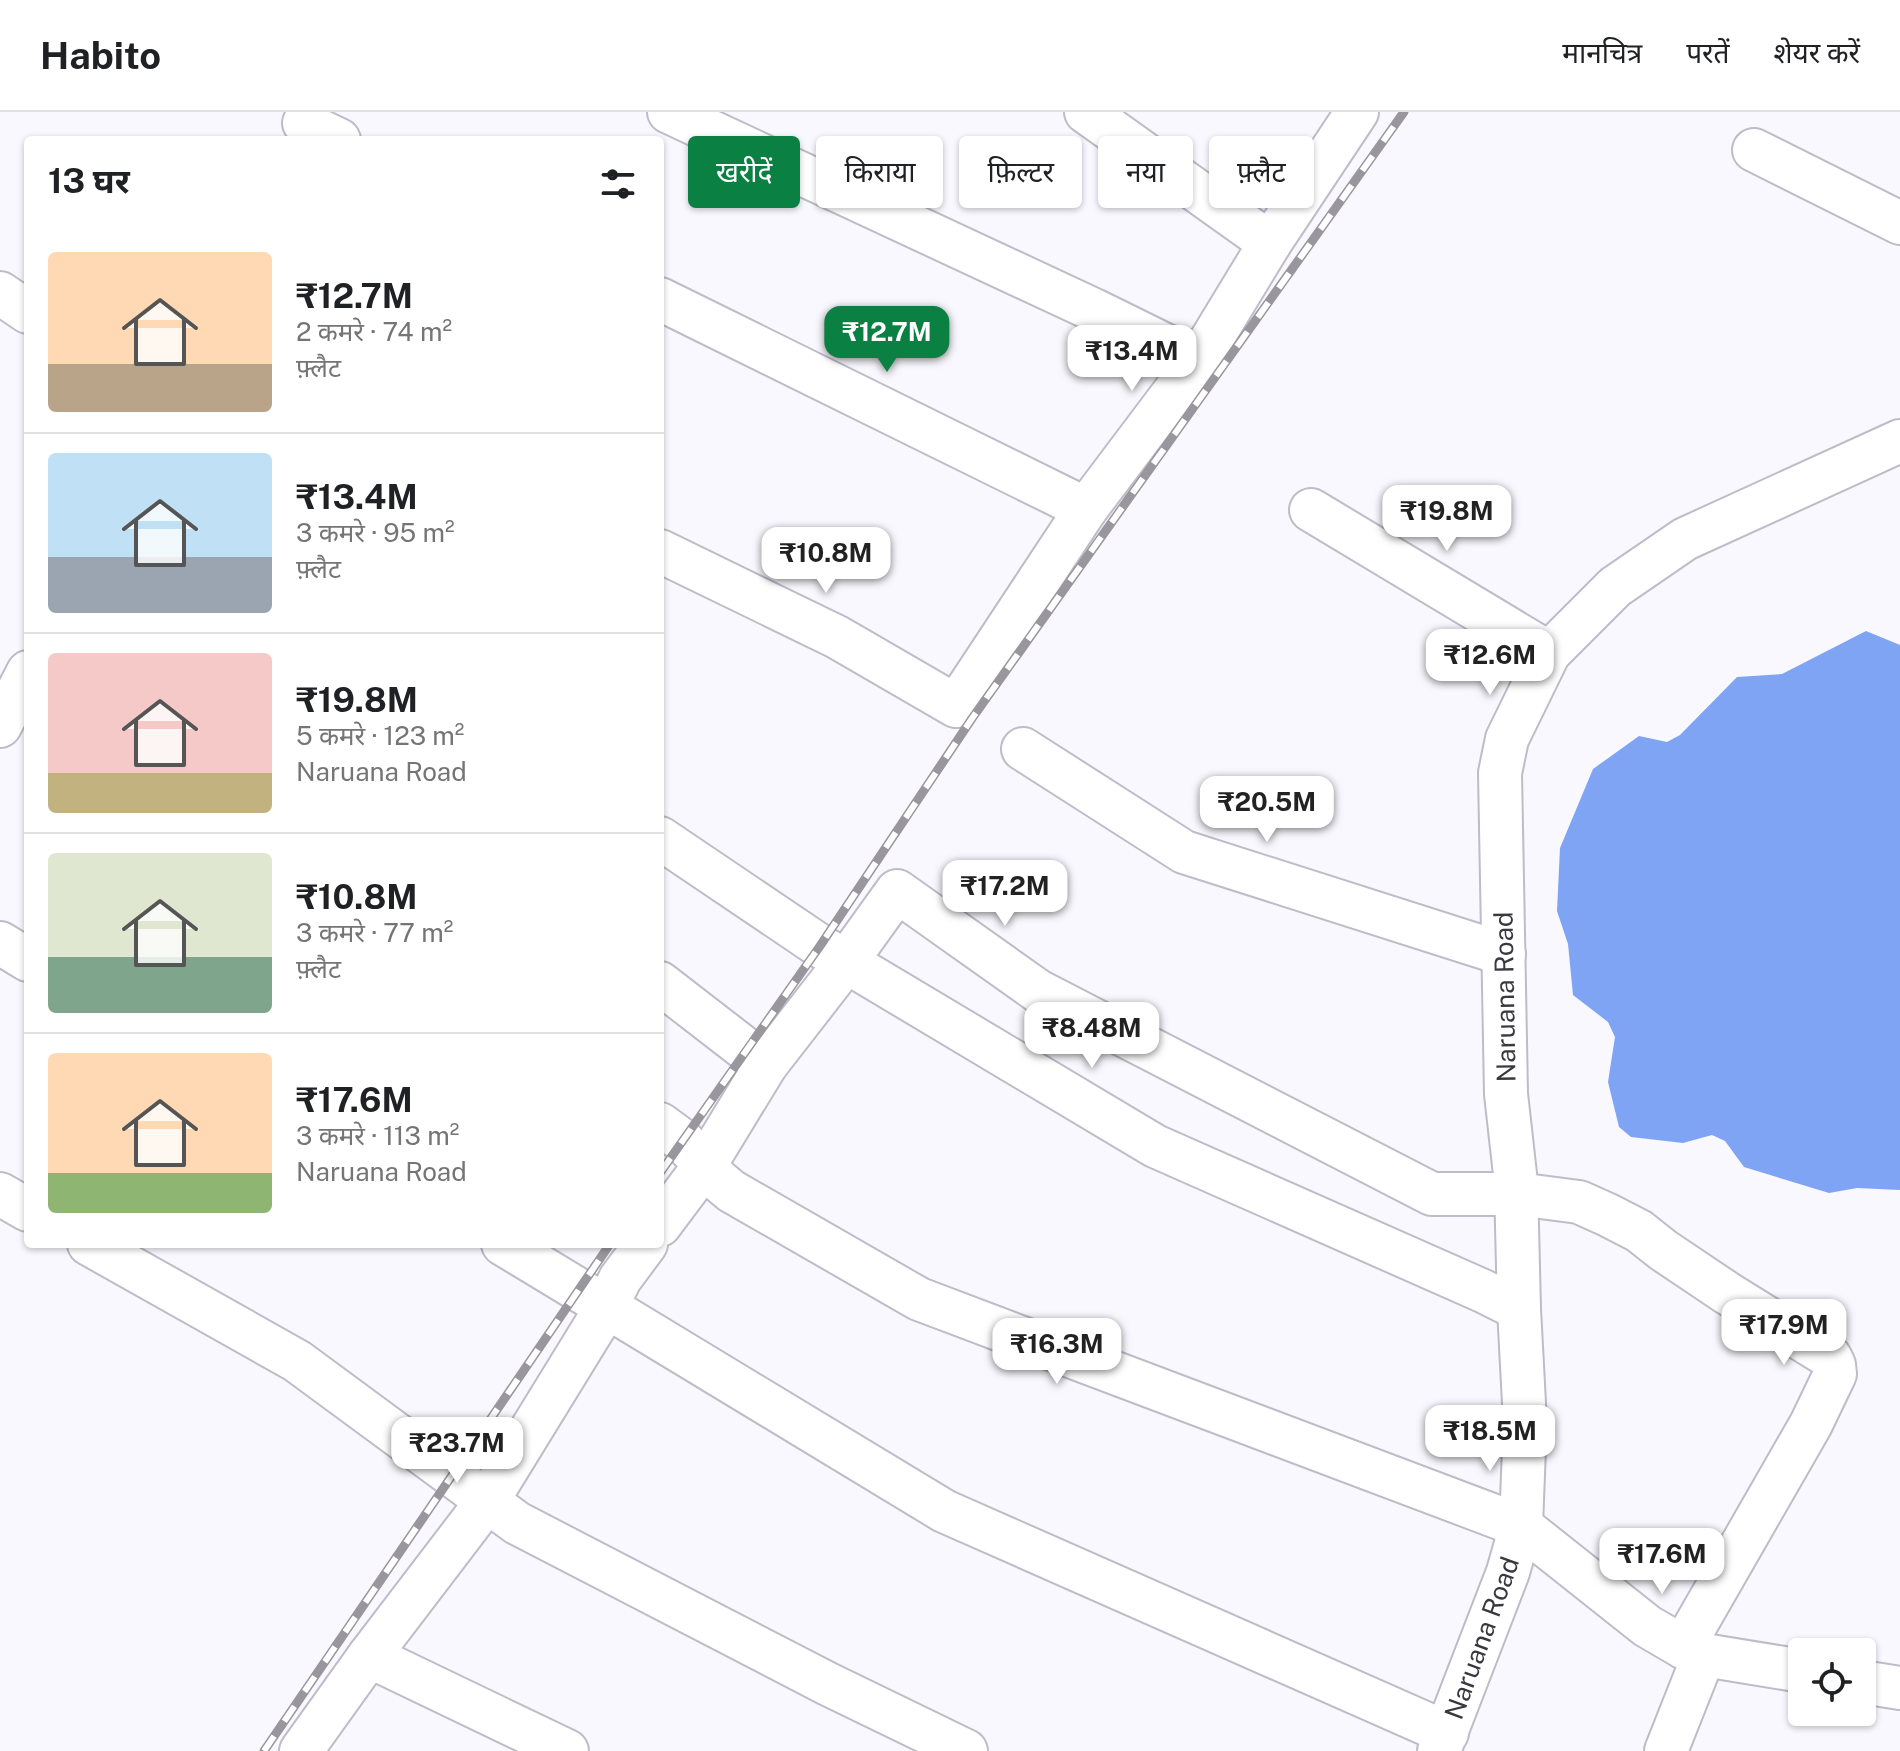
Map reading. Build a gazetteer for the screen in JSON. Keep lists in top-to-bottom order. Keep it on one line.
{"streets":{"street":["Naruana Road"]},"page":{"header":"Habito","nav":["मानचित्र","परतें","शेयर करें"],"chip":["खरीदें","किराया","फ़िल्टर","नया","फ़्लैट"],"heading":"13 घर","list":[{"name":"₹12.7M","note":"2 कमरे · 74 m² · फ़्लैट"},{"name":"₹13.4M","note":"3 कमरे · 95 m² · फ़्लैट"},{"name":"₹19.8M","note":"5 कमरे · 123 m² · Naruana Road"},{"name":"₹10.8M","note":"3 कमरे · 77 m² · फ़्लैट"},{"name":"₹17.6M","note":"3 कमरे · 113 m² · Naruana Road"}],"price":["₹12.7M","₹13.4M","₹19.8M","₹10.8M","₹12.6M","₹20.5M","₹17.2M","₹8.48M","₹17.9M","₹16.3M","₹18.5M","₹23.7M","₹17.6M"]}}
